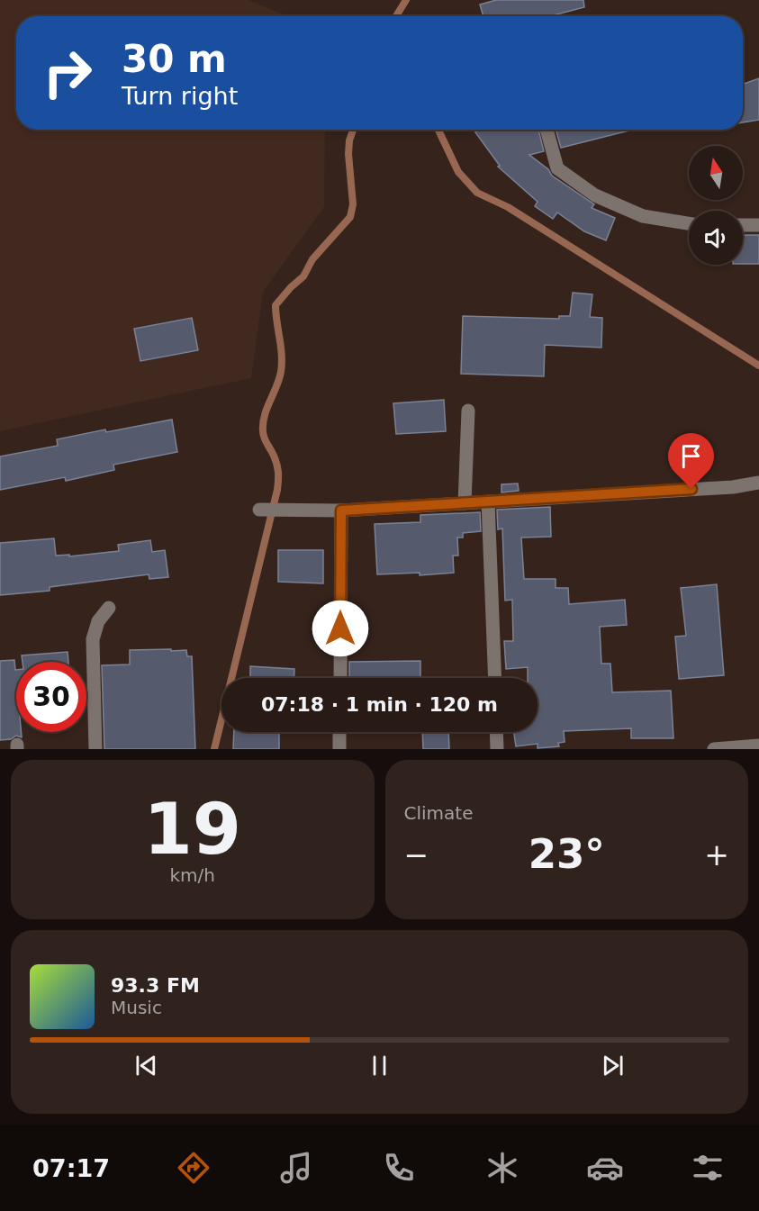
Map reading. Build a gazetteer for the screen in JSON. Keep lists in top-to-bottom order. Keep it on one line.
{"north":"top","page":{"turn":["30 m","Turn right"],"limit":"30","trip":"07:18 · 1 min · 120 m","tile":[["19","km/h"],"Climate"],"heat":["−","23°","+"],"song":["93.3 FM","Music"],"tabs":"07:17"}}
